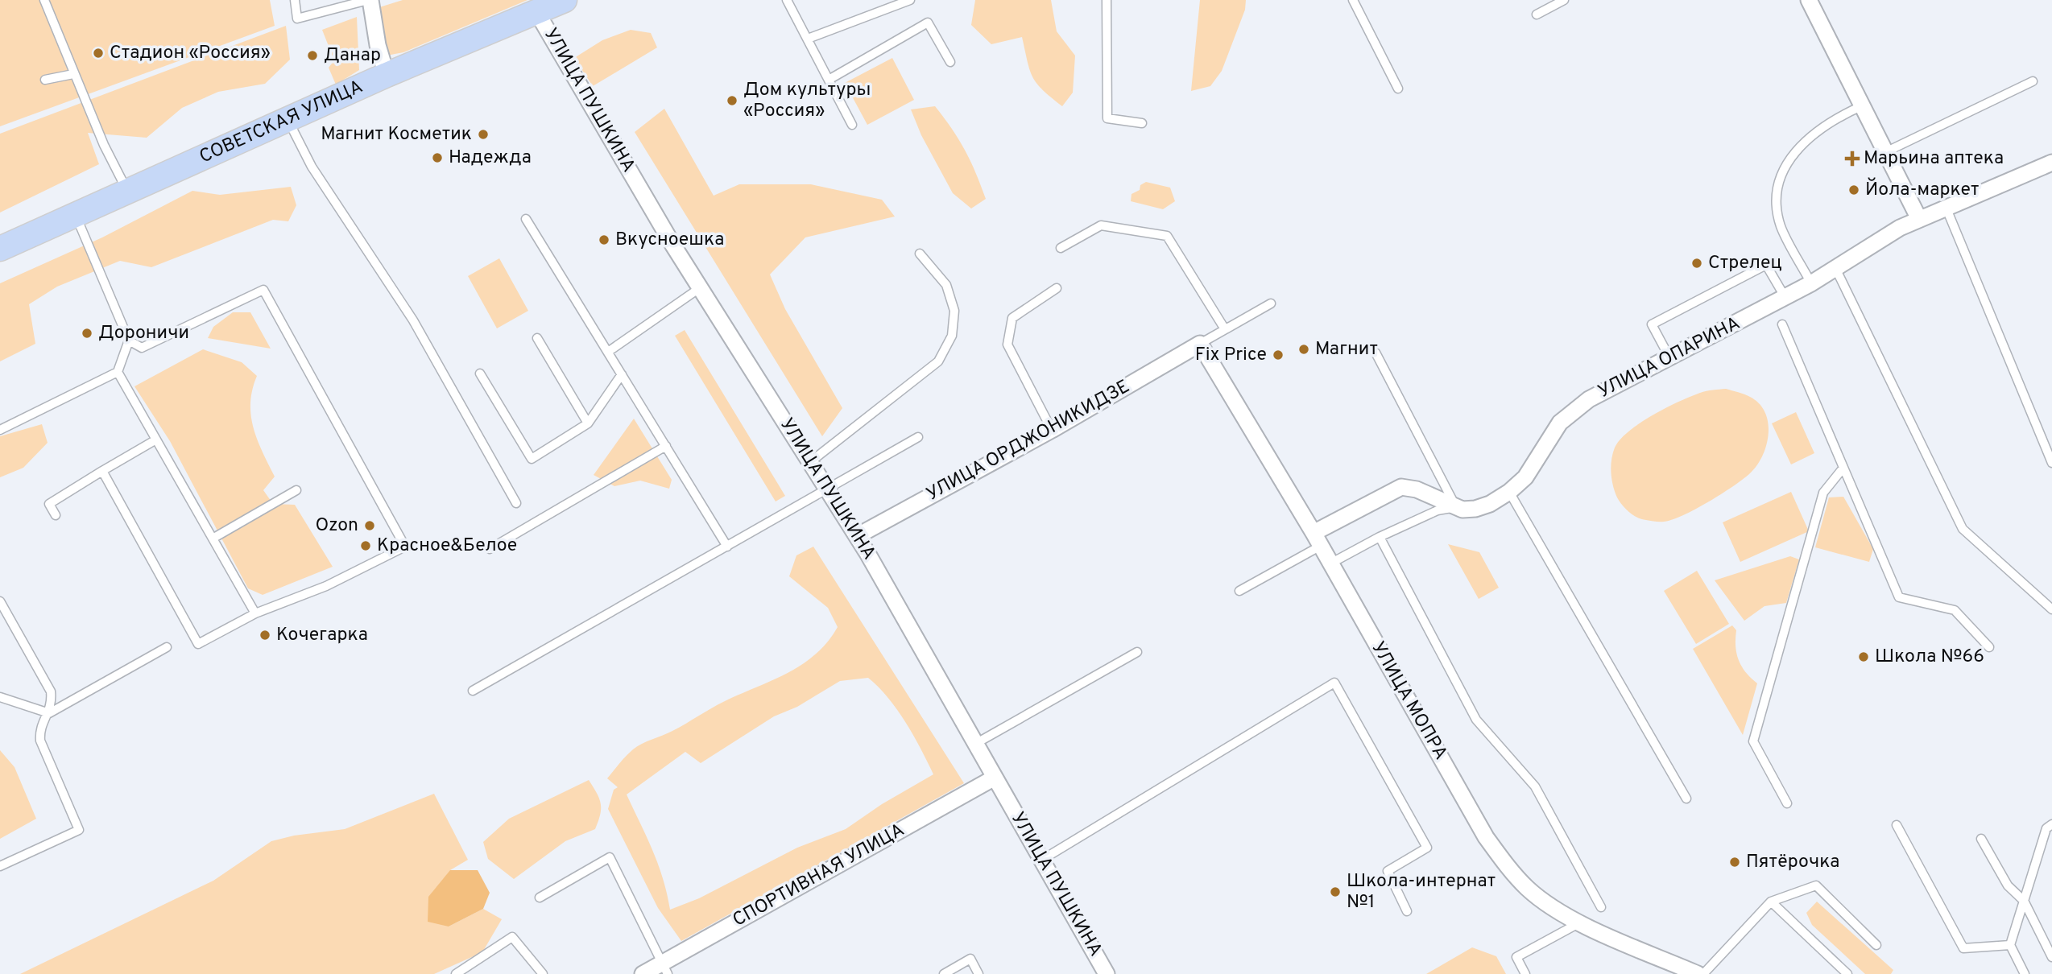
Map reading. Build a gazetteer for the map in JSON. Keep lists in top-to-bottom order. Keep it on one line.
{"streets":{"main road":["СОВЕТСКАЯ УЛИЦА"],"street":["УЛИЦА ПУШКИНА","УЛИЦА ОПАРИНА","УЛИЦА ОРДЖОНИКИДЗЕ","УЛИЦА МОПРА","СПОРТИВНАЯ УЛИЦА"]},"crossings":[["УЛИЦА ПУШКИНА","СОВЕТСКАЯ УЛИЦА"],["УЛИЦА ПУШКИНА","УЛИЦА ОРДЖОНИКИДЗЕ"],["УЛИЦА ПУШКИНА","СПОРТИВНАЯ УЛИЦА"],["УЛИЦА ОПАРИНА","УЛИЦА МОПРА"],["УЛИЦА ОРДЖОНИКИДЗЕ","УЛИЦА МОПРА"]],"places":{"other":["Стадион «Россия»","Данар","Дом культуры «Россия»","Магнит Косметик","Надежда","Йола-маркет","Вкусноешка","Стрелец","Дороничи","Магнит","Fix Price","Ozon","Красное&Белое","Кочегарка","Школа №66","Пятёрочка","Школа-интернат №1"],"health":["Марьина аптека"]}}
